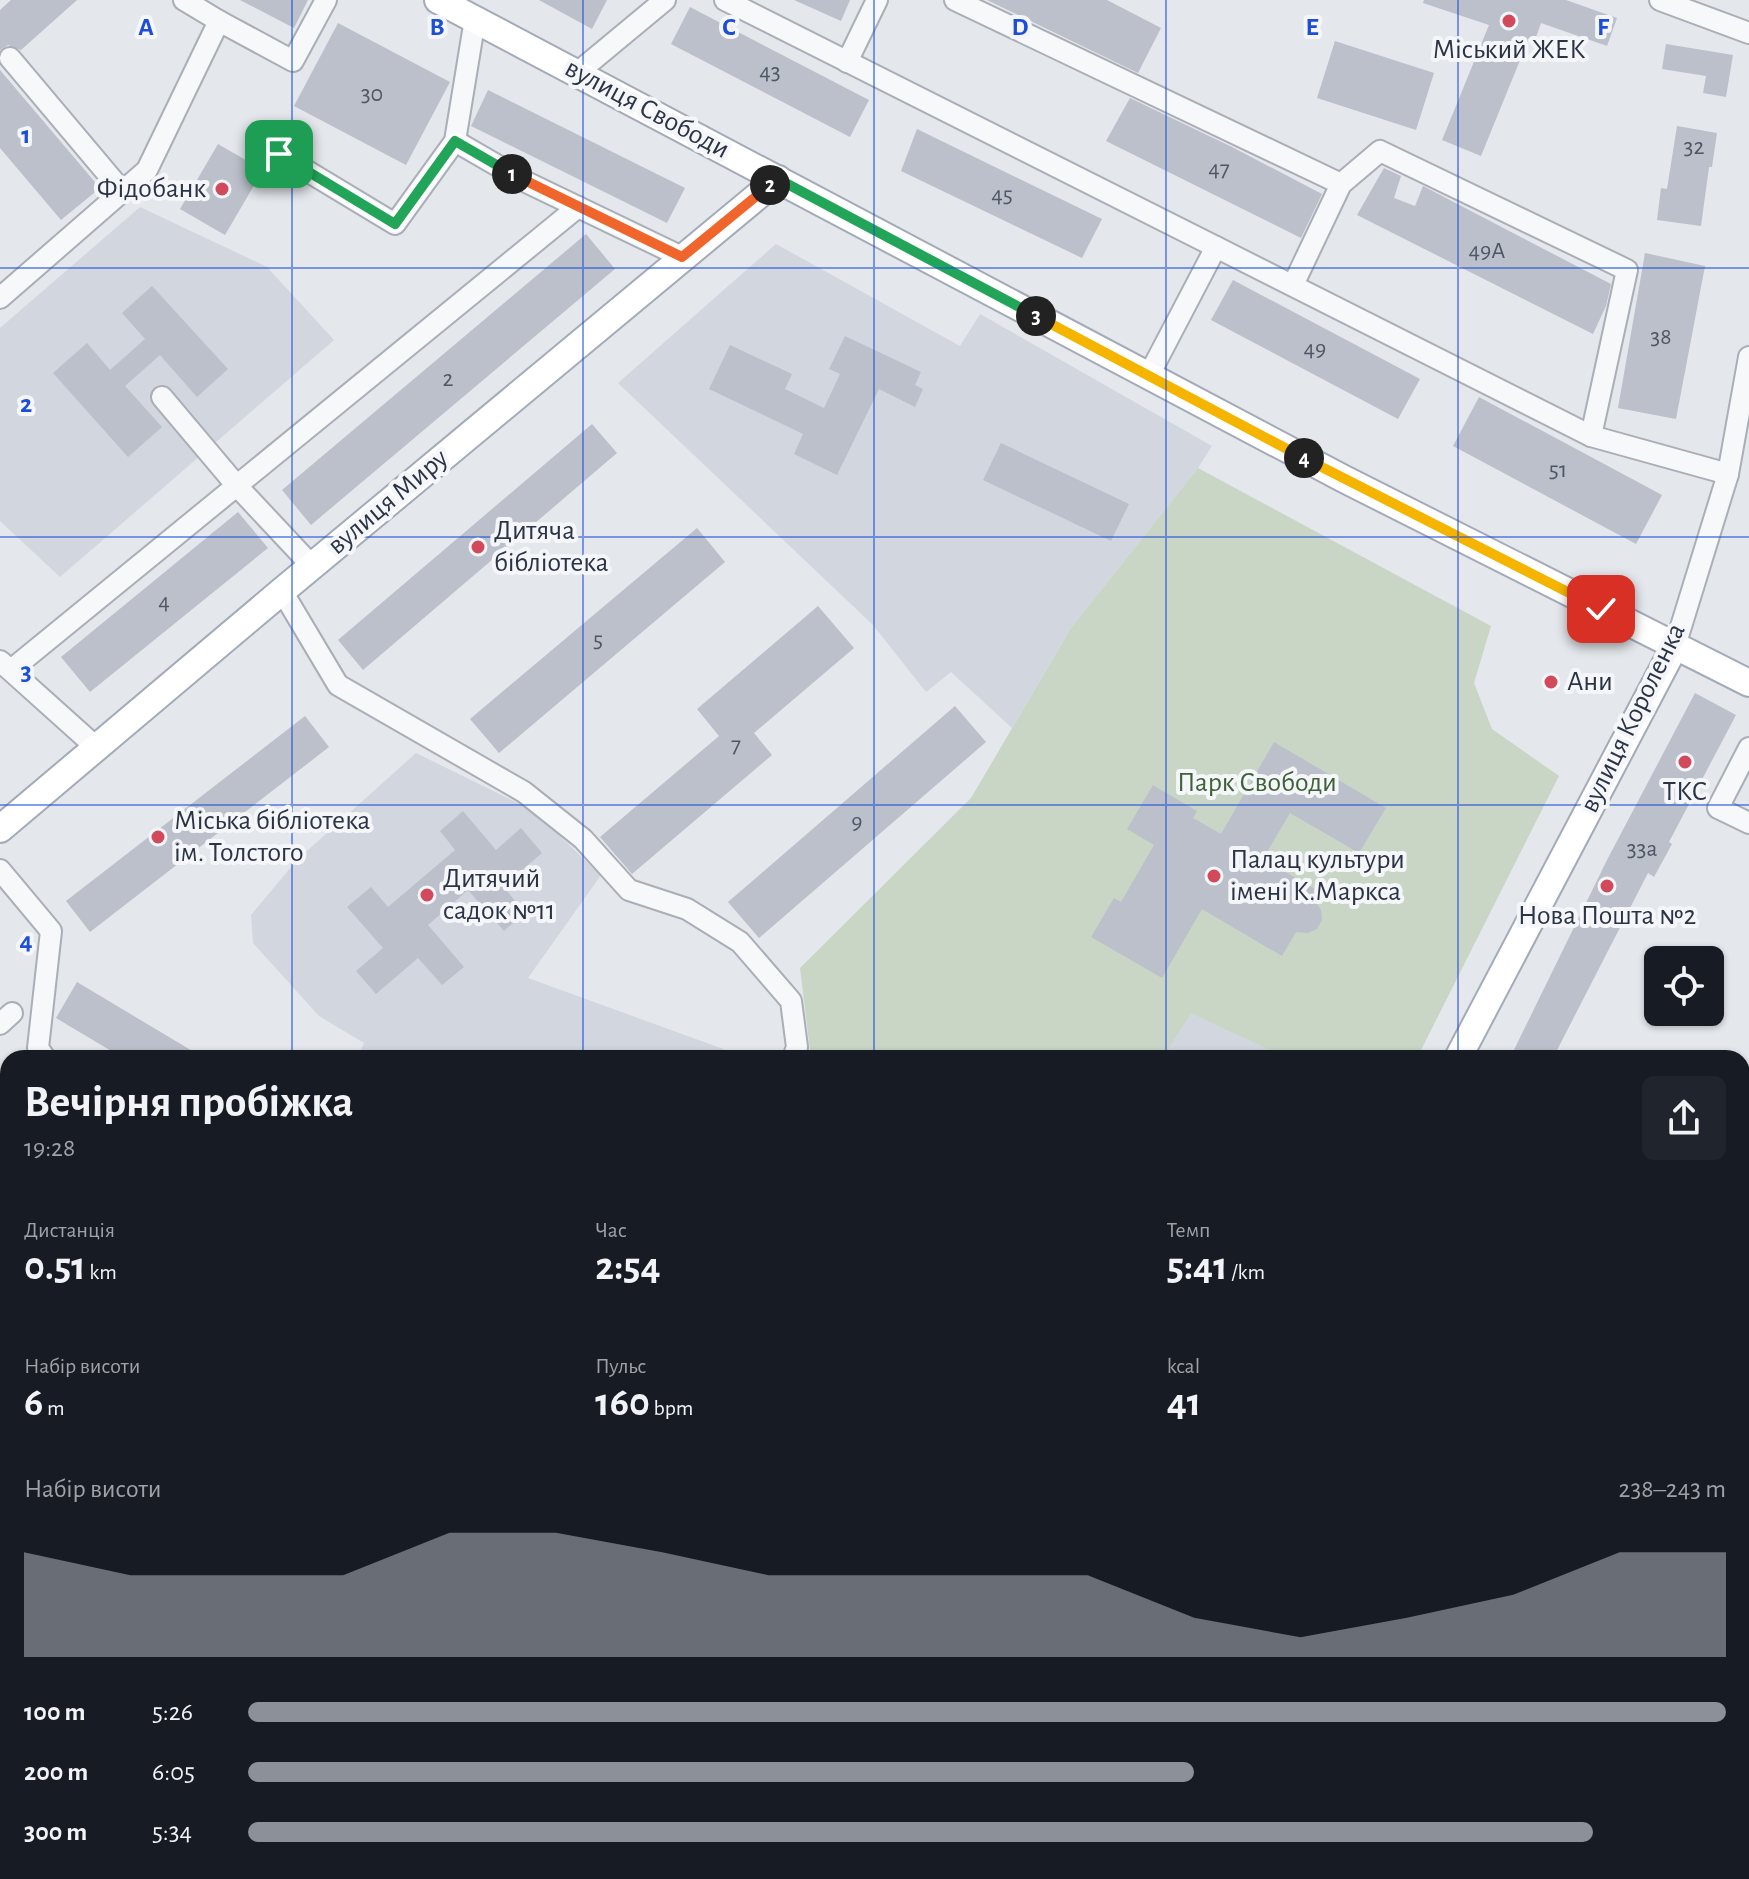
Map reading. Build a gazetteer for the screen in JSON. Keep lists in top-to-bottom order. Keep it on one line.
{"streets":{"main road":["вулиця Свободи","вулиця Миру","вулиця Короленка"]},"crossings":[["вулиця Свободи","вулиця Миру"],["вулиця Свободи","вулиця Короленка"]],"parks":["Парк Свободи"],"places":["Міський ЖЕК","Фідобанк","Дитяча бібліотека","Ани","ТКС","Міська бібліотека ім. Толстого","Палац культури імені К.Маркса","Нова Пошта №2","Дитячий садок №11"],"house_numbers":["43","30","32","47","45","49А","38","49","2","51","4","5","7","9","33а"],"page":{"pins":["1","2","3","4"],"heading":["Вечірня пробіжка","19:28"],"stats":[["Дистанція","0.51 km"],["Час","2:54"],["Темп","5:41 /km"],["Набір висоти","6 m"],["Пульс","160 bpm"],["kcal","41"]],"chart":["Набір висоти","238–243 m"],"list":[{"name":"100 m","note":"5:26"},{"name":"200 m","note":"6:05"},{"name":"300 m","note":"5:34"}]},"grid":{"columns":["A","B","C","D","E","F"],"rows":["1","2","3","4"]}}
